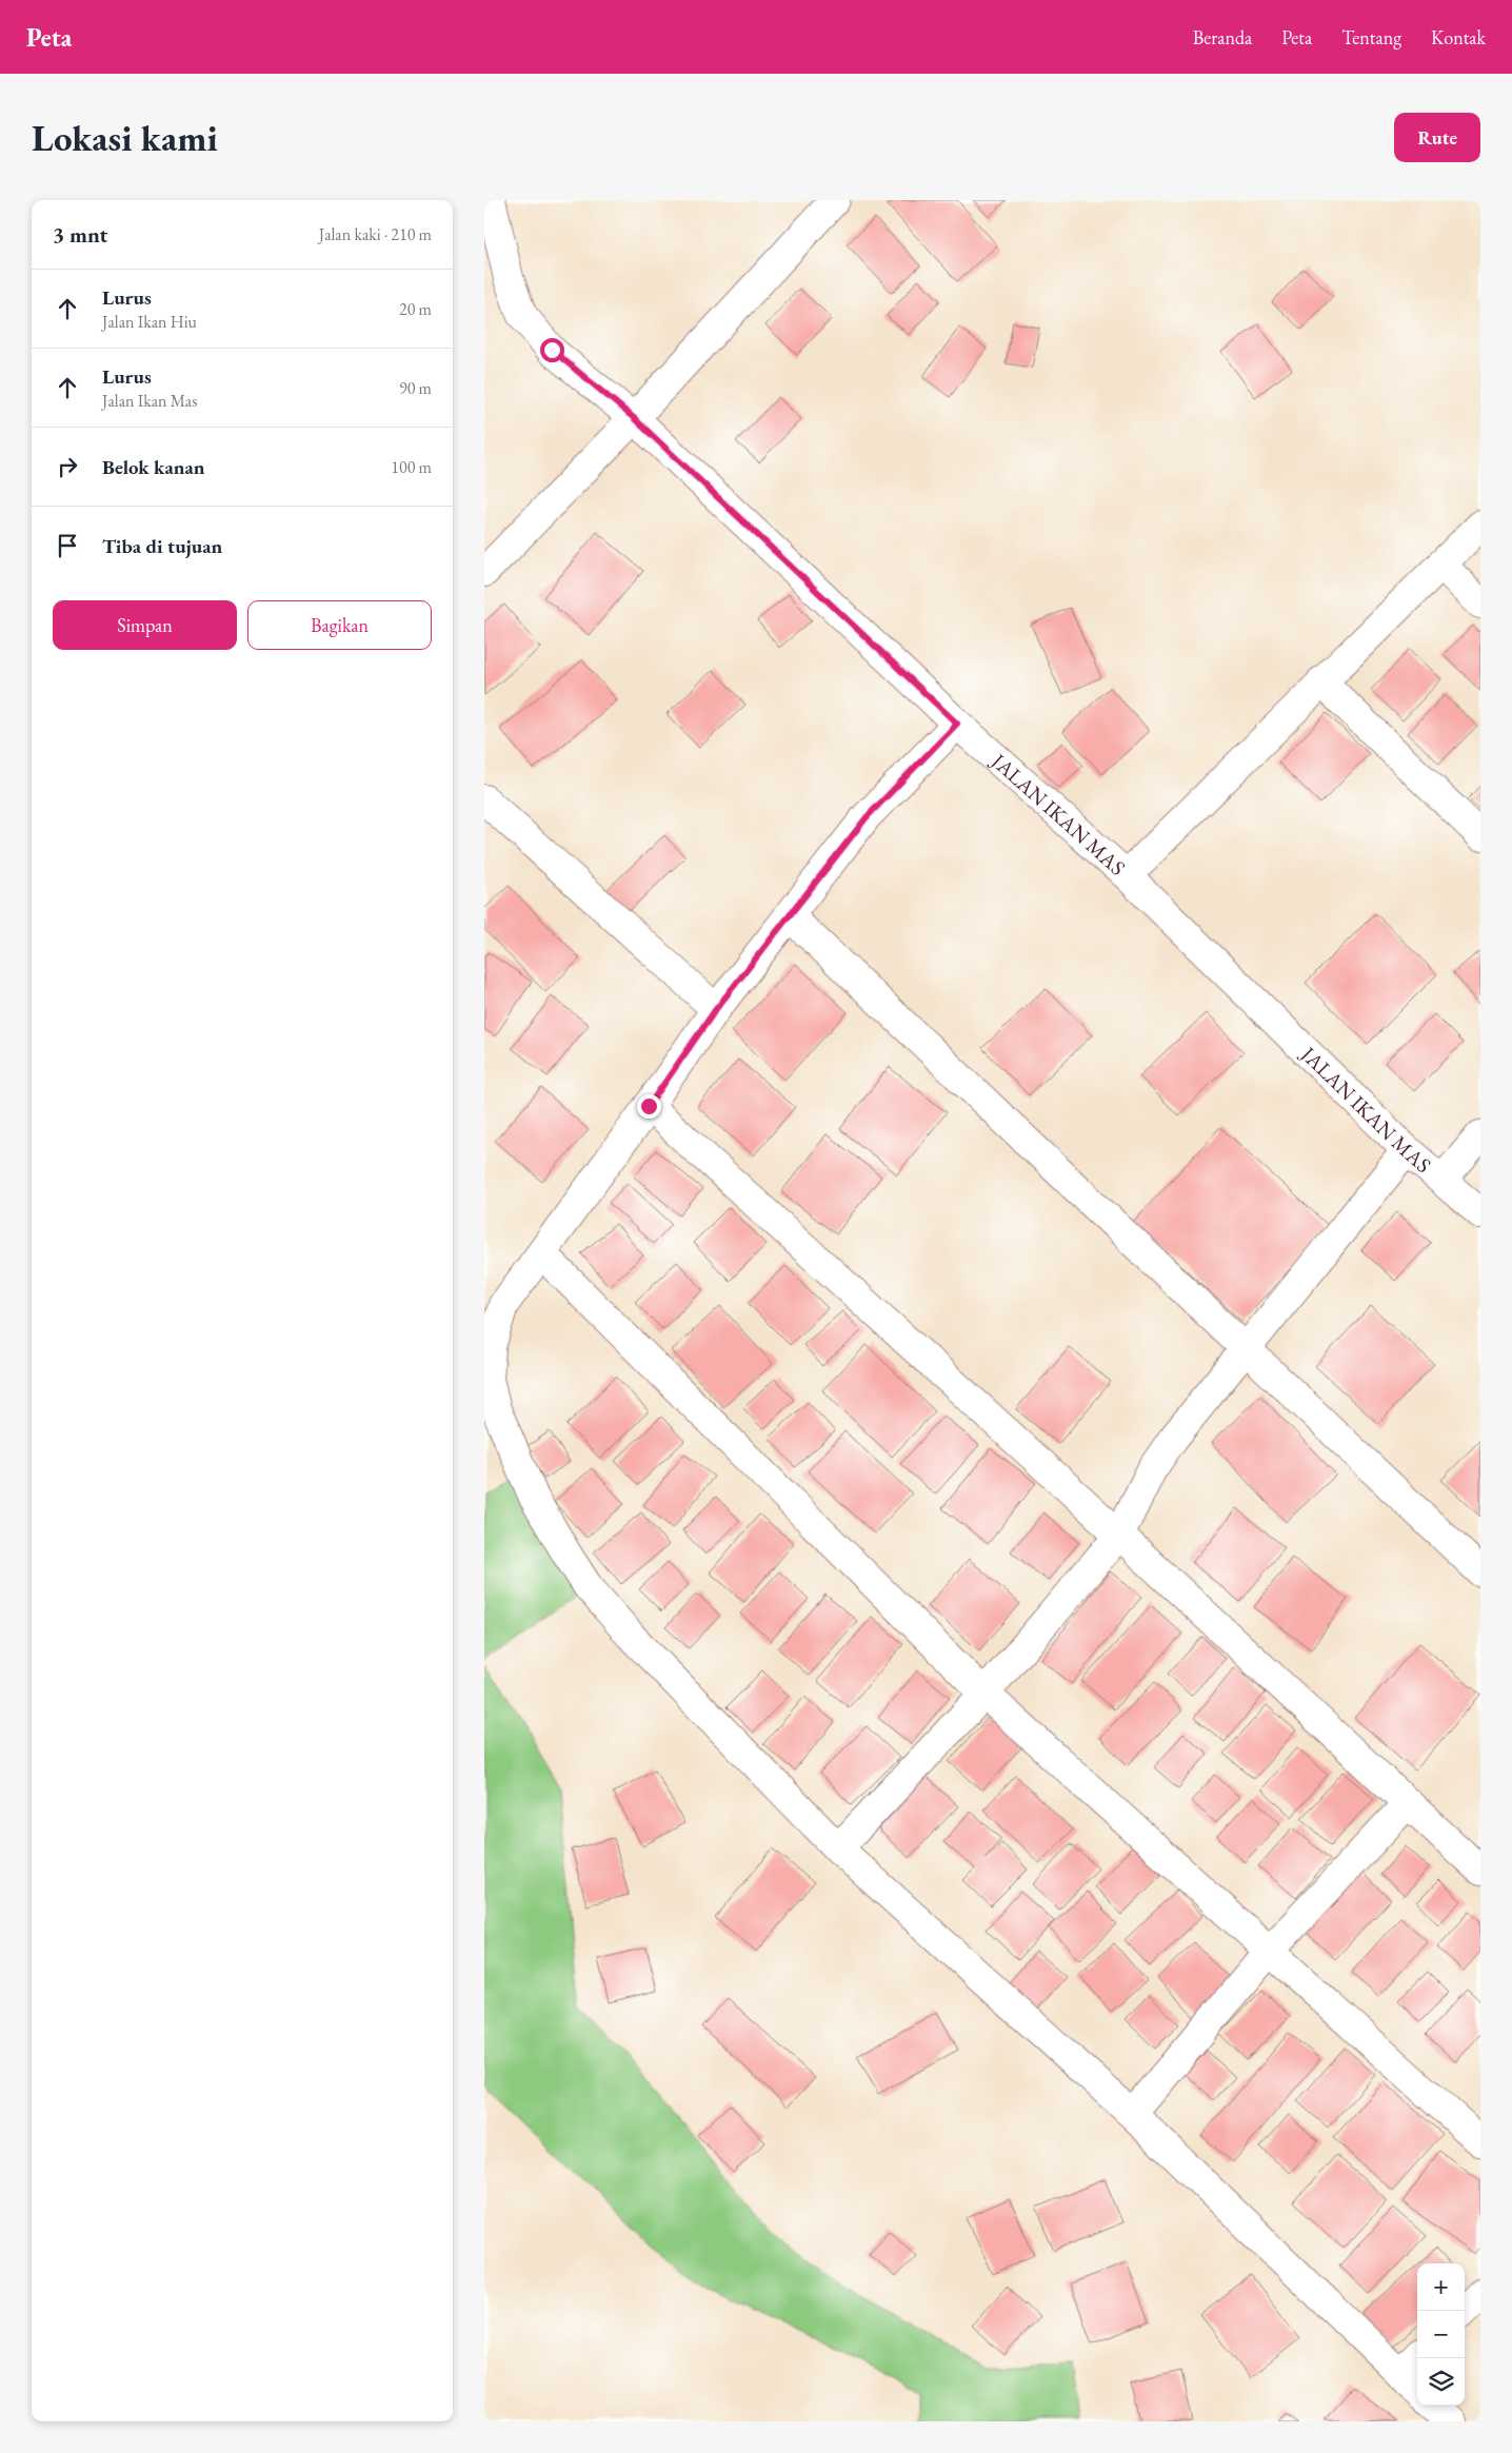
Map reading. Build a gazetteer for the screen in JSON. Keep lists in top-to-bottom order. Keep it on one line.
{"streets":{"street":["JALAN IKAN MAS"]},"page":{"header":"Peta","nav":["Beranda","Peta","Tentang","Kontak"],"buttons":["Rute",["Simpan","Bagikan"]],"title":"Lokasi kami","heading":["3 mnt","Jalan kaki · 210 m"],"list":[["Lurus","Jalan Ikan Hiu","20 m"],["Lurus","Jalan Ikan Mas","90 m"],["Belok kanan","100 m"],"Tiba di tujuan"],"map_buttons":["+","−"]}}
